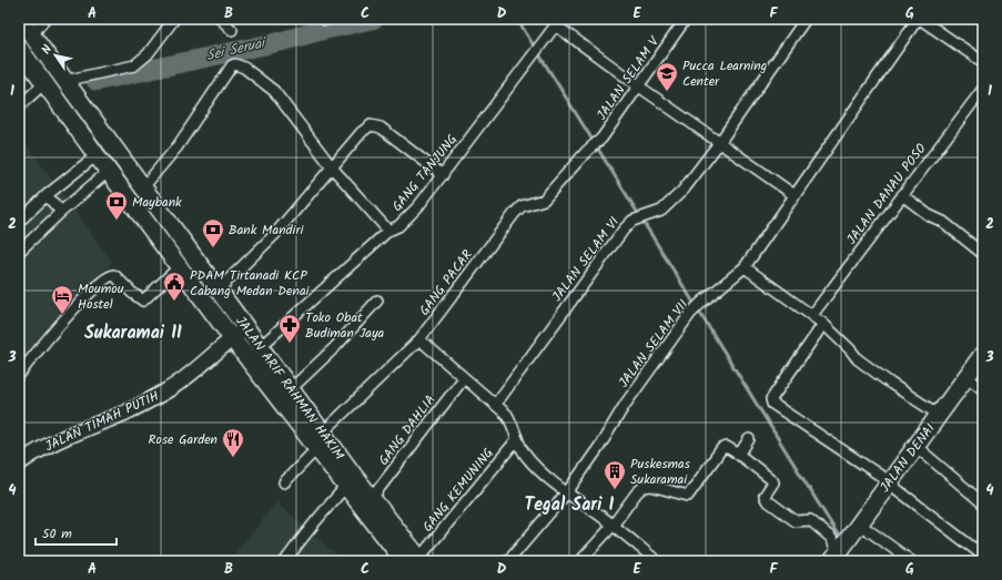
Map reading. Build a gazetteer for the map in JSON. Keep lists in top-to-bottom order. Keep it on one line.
{"streets":{"main road":["JALAN ARIF RAHMAN HAKIM","JALAN TIMAH PUTIH","JALAN DENAI"],"street":["JALAN SELAM V","GANG TANJUNG","JALAN DANAU POSO","JALAN SELAM VI","GANG PACAR","JALAN SELAM VII","GANG DAHLIA","GANG KEMUNING"]},"crossings":[["JALAN SELAM V","GANG PACAR"],["GANG TANJUNG","JALAN ARIF RAHMAN HAKIM"],["GANG PACAR","JALAN ARIF RAHMAN HAKIM"],["JALAN ARIF RAHMAN HAKIM","JALAN TIMAH PUTIH"],["JALAN ARIF RAHMAN HAKIM","GANG DAHLIA"],["JALAN ARIF RAHMAN HAKIM","GANG KEMUNING"]],"districts":["Sukaramai II","Tegal Sari I"],"water":["Sei Seruai"],"places":{"school or university":["Pucca Learning Center"],"bank":["Maybank","Bank Mandiri"],"public building":["PDAM Tirtanadi KCP Cabang Medan Denai"],"hotel":["Moumou Hostel"],"pharmacy":["Toko Obat Budiman Jaya"],"restaurant":["Rose Garden"],"building":["Puskesmas Sukaramai"]},"scale_bar":"50 m","north":"top left","grid":{"columns":["A","B","C","D","E","F","G"],"rows":["1","2","3","4"]}}
